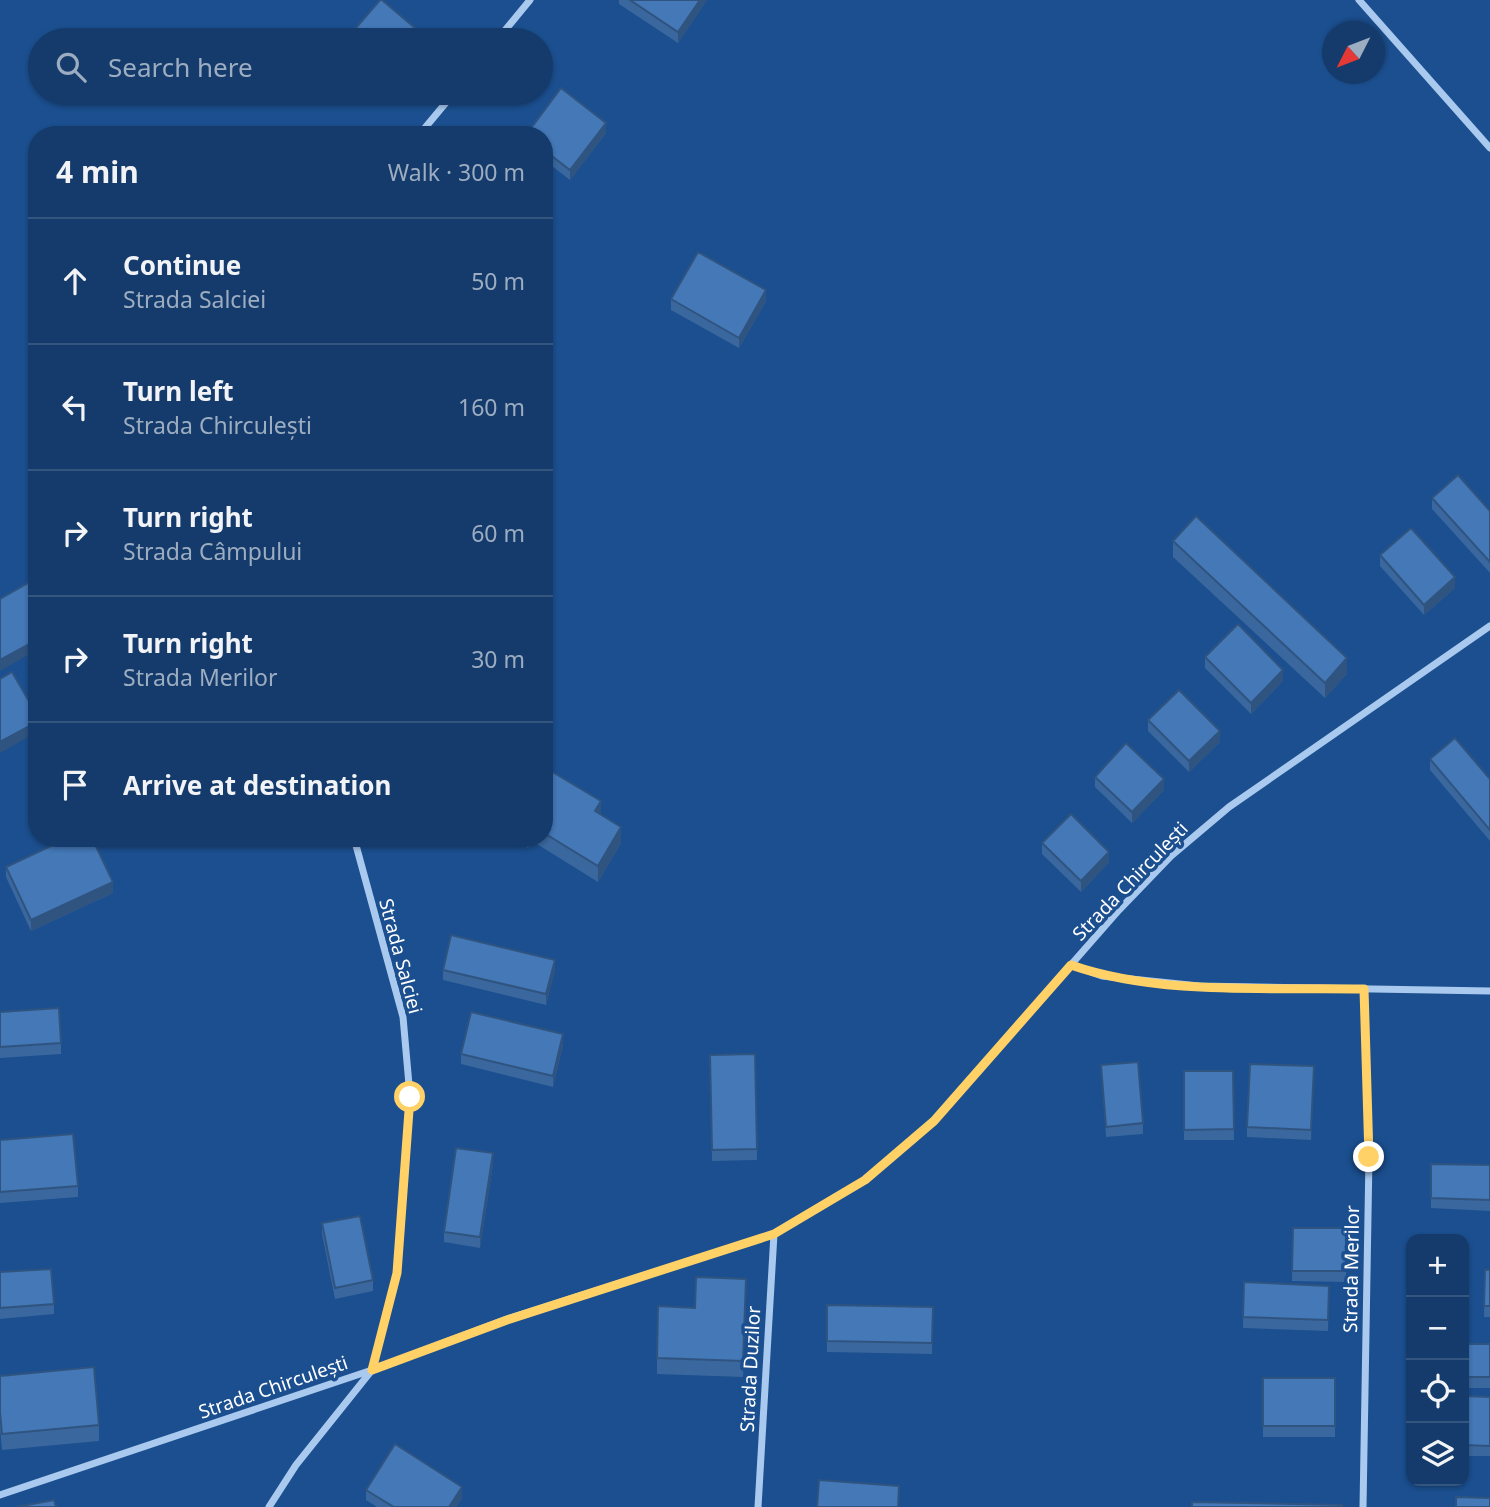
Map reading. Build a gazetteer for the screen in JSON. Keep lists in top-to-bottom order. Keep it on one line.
{"streets":{"street":["Strada Chirculești","Strada Salciei","Strada Merilor","Strada Duzilor"]},"crossings":[["Strada Chirculești","Strada Salciei"],["Strada Chirculești","Strada Duzilor"]],"north":"bottom left","page":{"search":"Search here","heading":["4 min","Walk · 300 m"],"list":[["Continue","Strada Salciei","50 m"],["Turn left","Strada Chirculești","160 m"],["Turn right","Strada Câmpului","60 m"],["Turn right","Strada Merilor","30 m"],"Arrive at destination"],"map_buttons":["+","−"]}}
